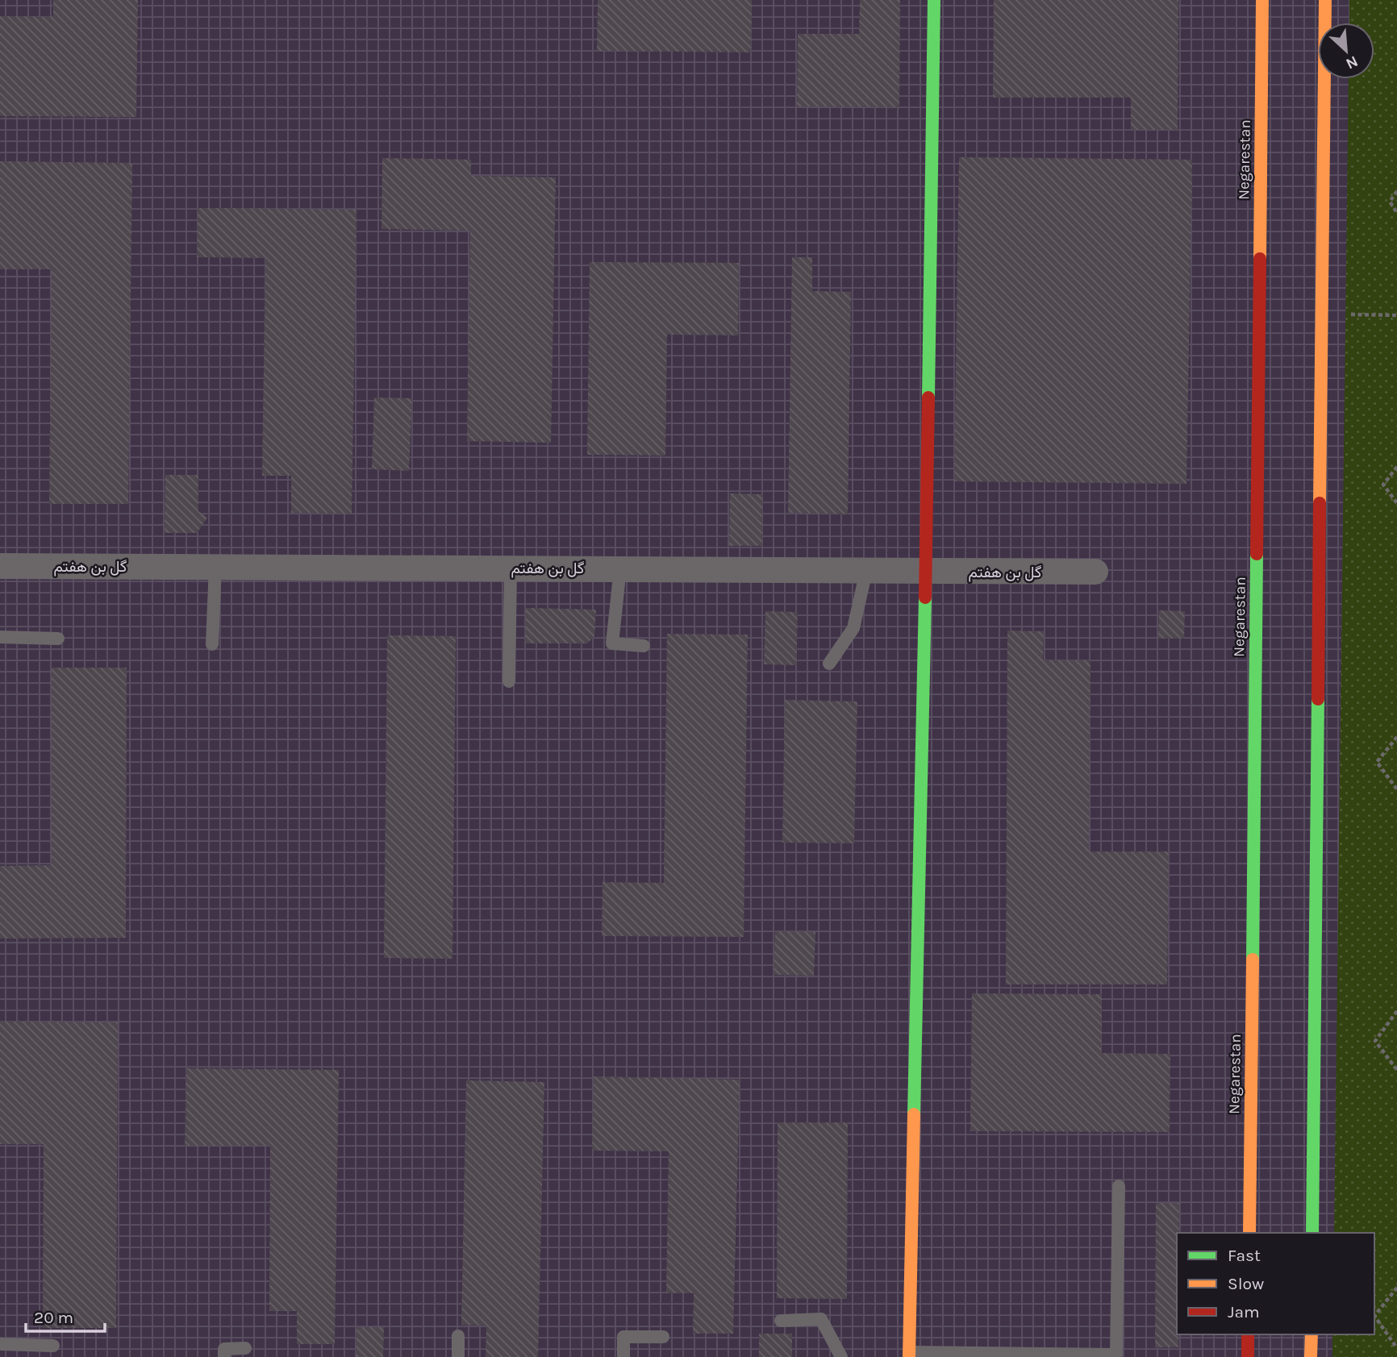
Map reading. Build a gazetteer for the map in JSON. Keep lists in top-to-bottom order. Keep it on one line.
{"streets":{"street":["Negarestan","گل بن هفتم"]},"legend":["Fast","Slow","Jam"],"scale_bar":"20 m","north":"bottom right"}
